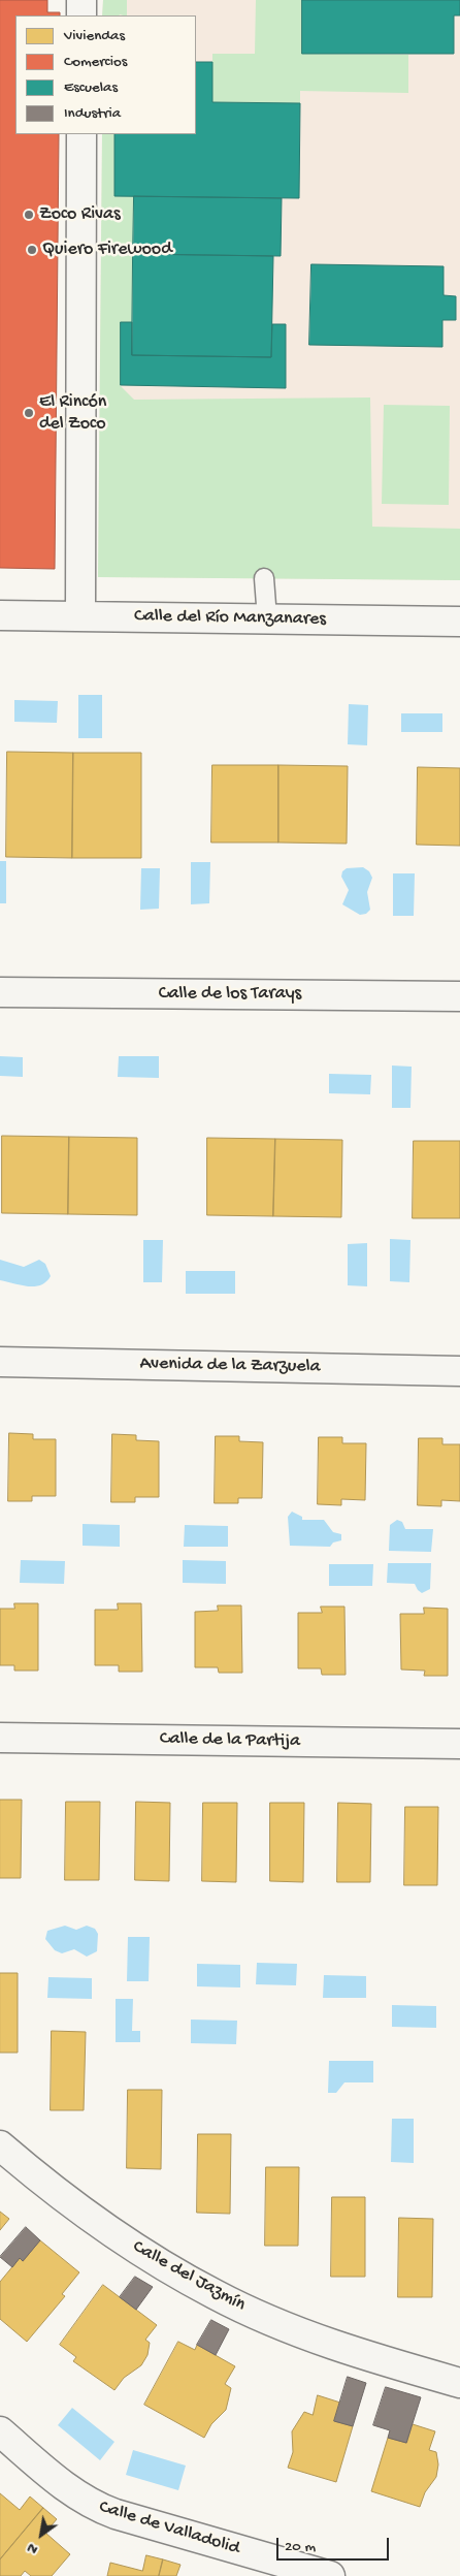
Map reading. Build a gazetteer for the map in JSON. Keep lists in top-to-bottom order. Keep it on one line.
{"streets":{"street":["Calle del Río Manzanares","Calle de los Tarays","Avenida de la Zarzuela","Calle de la Partija","Calle del Jazmín","Calle de Valladolid"]},"places":["Zoco Rivas","Quiero Firewood","El Rincón del Zoco"],"legend":["Viviendas","Comercios","Escuelas","Industria"],"scale_bar":"20 m","north":"bottom left"}
